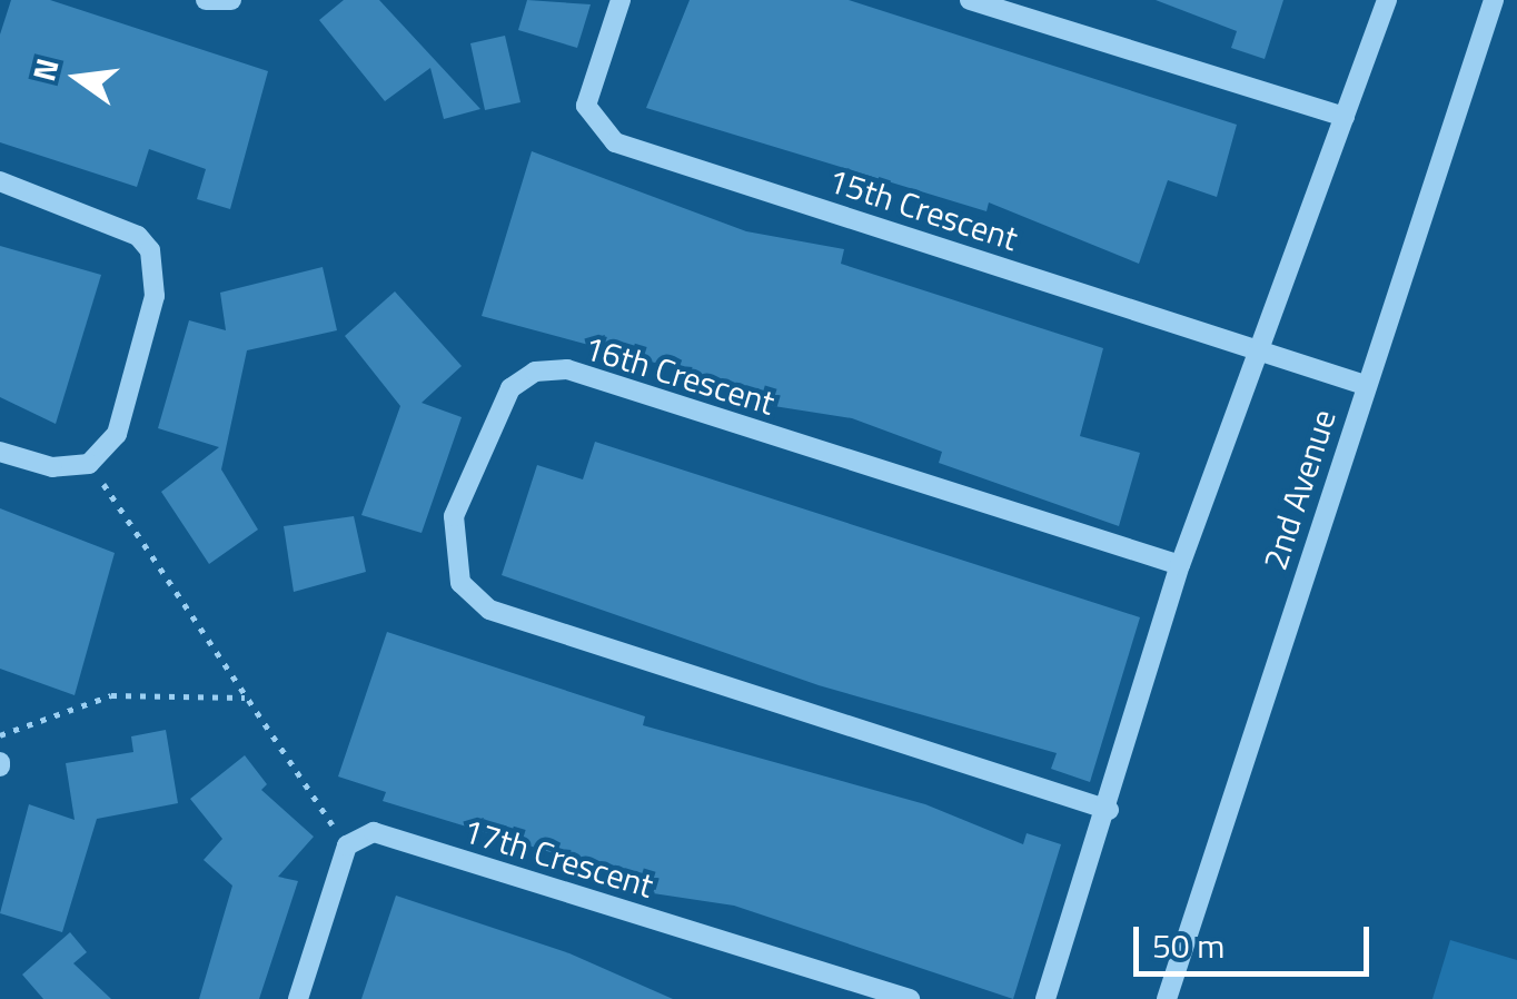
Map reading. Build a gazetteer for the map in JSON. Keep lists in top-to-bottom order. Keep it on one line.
{"streets":{"street":["15th Crescent","16th Crescent","2nd Avenue","17th Crescent"]},"crossings":[["15th Crescent","2nd Avenue"]],"scale_bar":"50 m","north":"left"}
